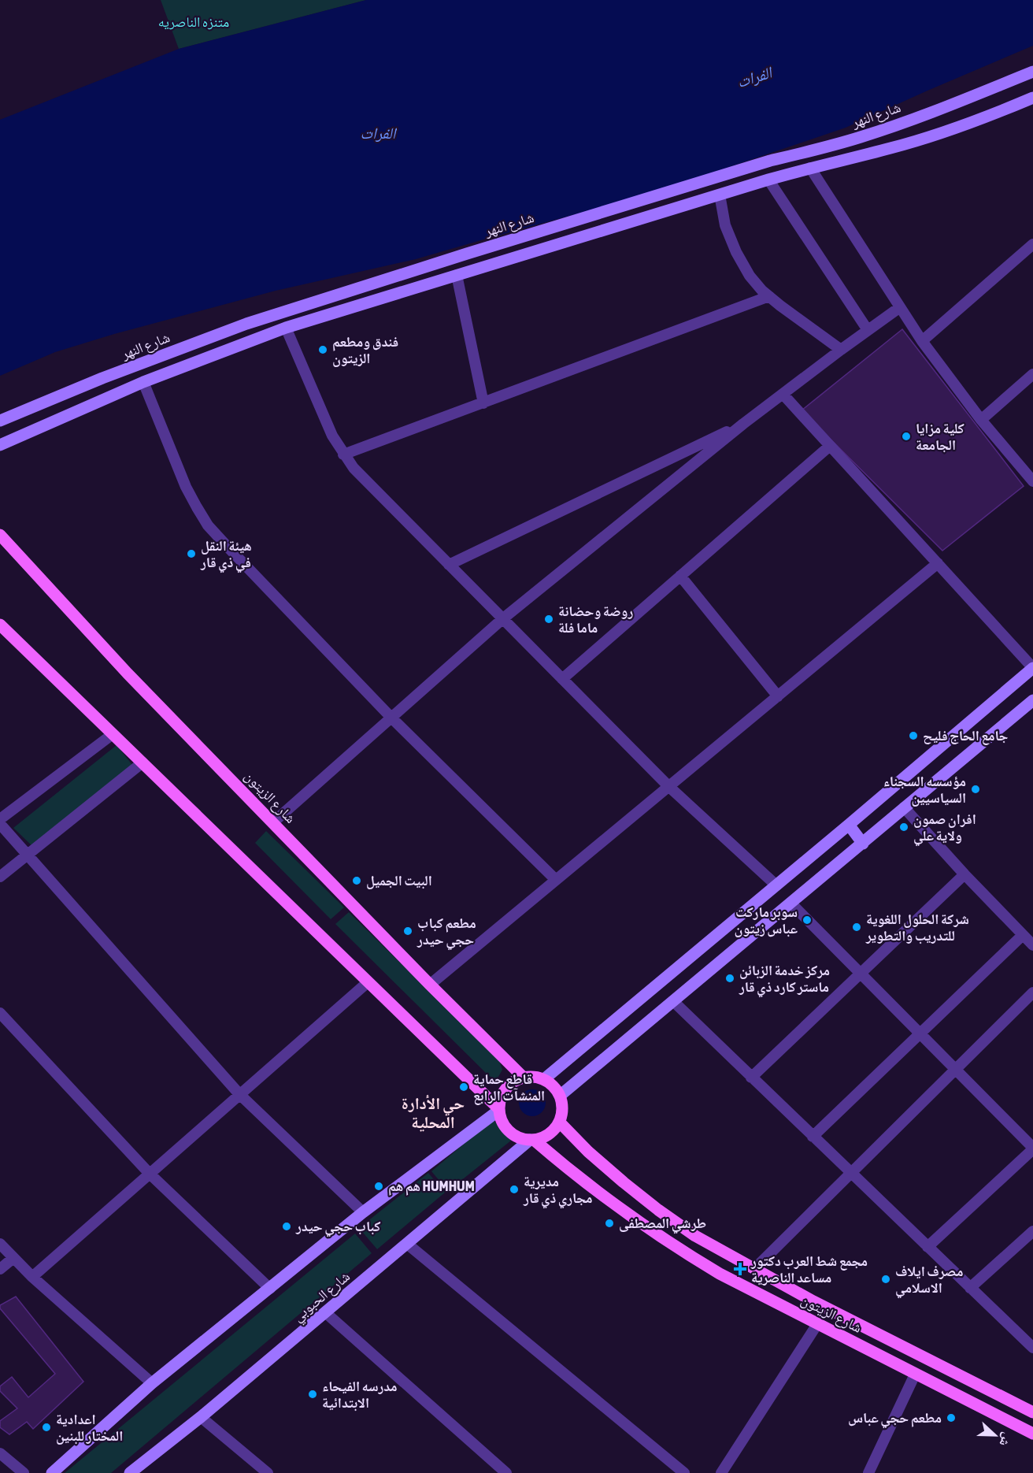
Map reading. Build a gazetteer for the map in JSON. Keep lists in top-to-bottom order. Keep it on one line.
{"streets":{"main road":["شارع النهر","شارع الزيتون","شارع الحبوبي"]},"crossings":[["شارع الزيتون","شارع الحبوبي"]],"districts":["حي الأدارة المحلية"],"water":["الفرات"],"parks":["متنزه الناصريه"],"places":{"other":["فندق ومطعم الزيتون","كلية مزايا الجامعة","هيئة النقل في ذي قار","روضة وحضانة ماما فلة","جامع الحاج فليح","مؤسسه السجناء السياسيين","افران صمون ولاية علي","البيت الجميل","سوبر ماركت عباس زيتون","شركة الحلول اللغوية للتدريب والتطوير","مطعم كباب حجي حيدر","مركز خدمة الزبائن ماستر كارد ذي قار","قاطع حماية المنشآت الرابع","هم هم HUMHUM","مديرية مجاري ذي قار","طرشي المصطفى","كباب حجي حيدر","مصرف ايلاف الاسلامي","مدرسه الفيحاء الابتدائية","مطعم حجي عباس","اعدادية المختار للبنين"],"health":["مجمع شط العرب دكتور مساعد الناصرية"]},"north":"right"}
